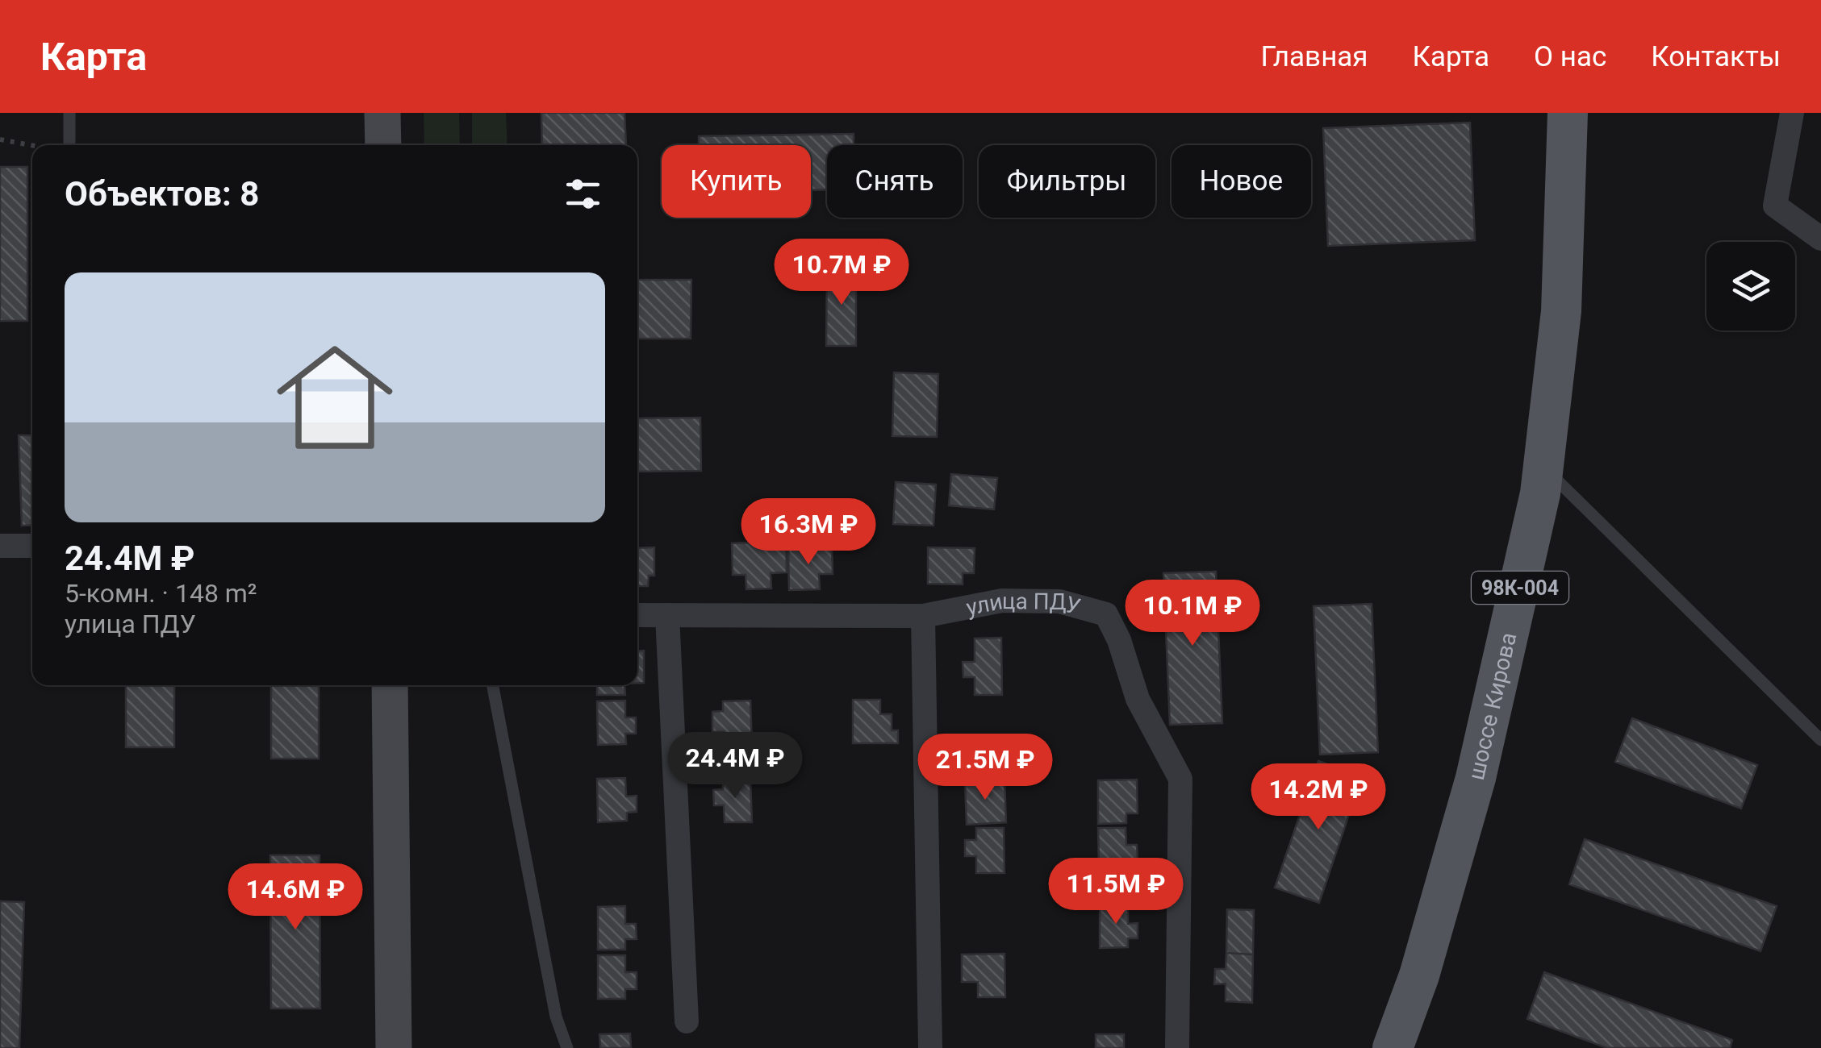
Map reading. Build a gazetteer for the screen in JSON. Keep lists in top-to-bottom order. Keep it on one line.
{"streets":{"main road":["98К-004","шоссе Кирова"],"street":["улица ПДУ"]},"page":{"header":"Карта","nav":["Главная","Карта","О нас","Контакты"],"chip":["Купить","Снять","Фильтры","Новое"],"heading":"Объектов: 8","price":["10.7M ₽","16.3M ₽","10.1M ₽","24.4M ₽","21.5M ₽","14.2M ₽","11.5M ₽","14.6M ₽"],"list":[{"name":"24.4M ₽","note":"5-комн. · 148 m² · улица ПДУ"}]}}
